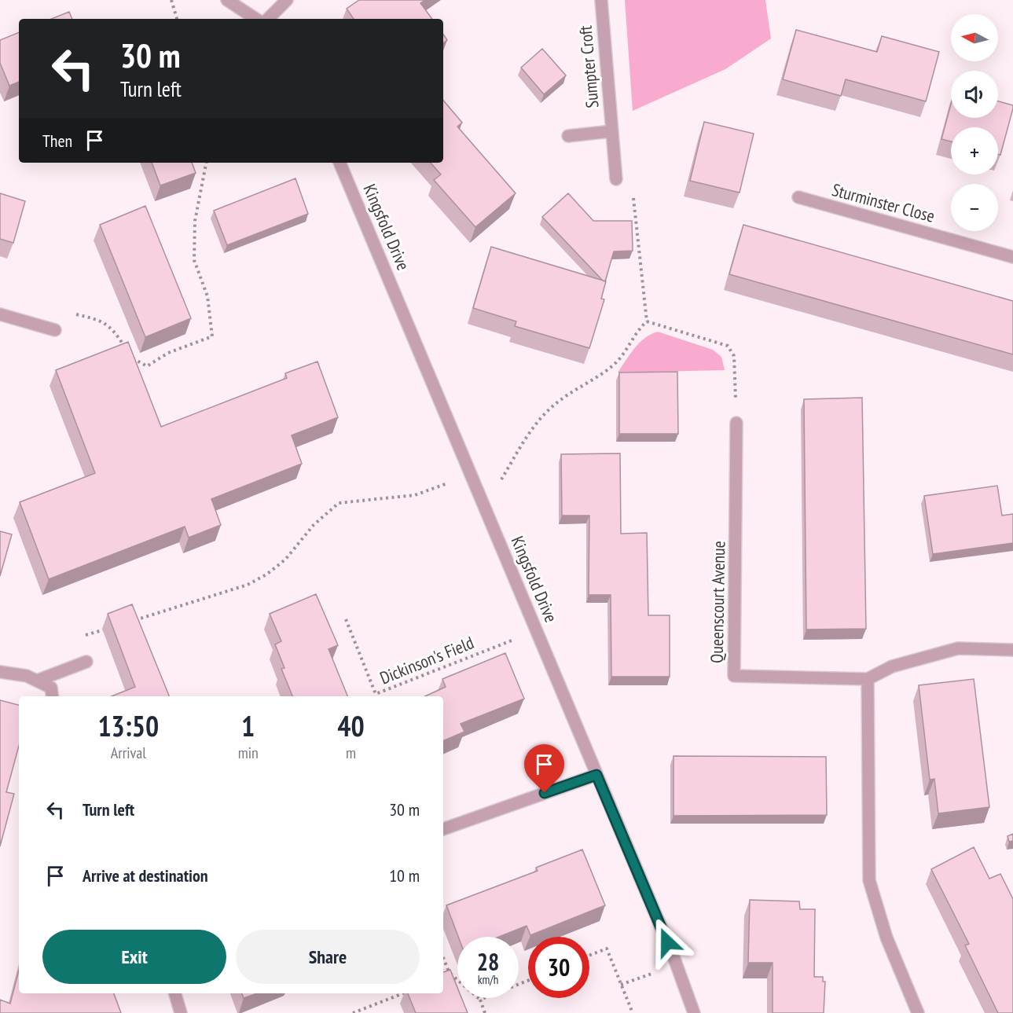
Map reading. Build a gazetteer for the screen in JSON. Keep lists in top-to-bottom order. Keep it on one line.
{"streets":{"street":["Sumpter Croft","Sturminster Close","Kingsfold Drive","Queenscourt Avenue"],"path":["Dickinson's Field"]},"crossings":[["Kingsfold Drive","Dickinson's Field"]],"north":"left","page":{"map_buttons":["+","−"],"turn":["30 m","Turn left"],"then":"Then","eta":["13:50","Arrival","1","min","40","m"],"list":[{"name":"Turn left","value":"30 m"},{"name":"Arrive at destination","value":"10 m"}],"buttons":["Exit","Share"],"speed":"28 km/h","limit":"30"}}
